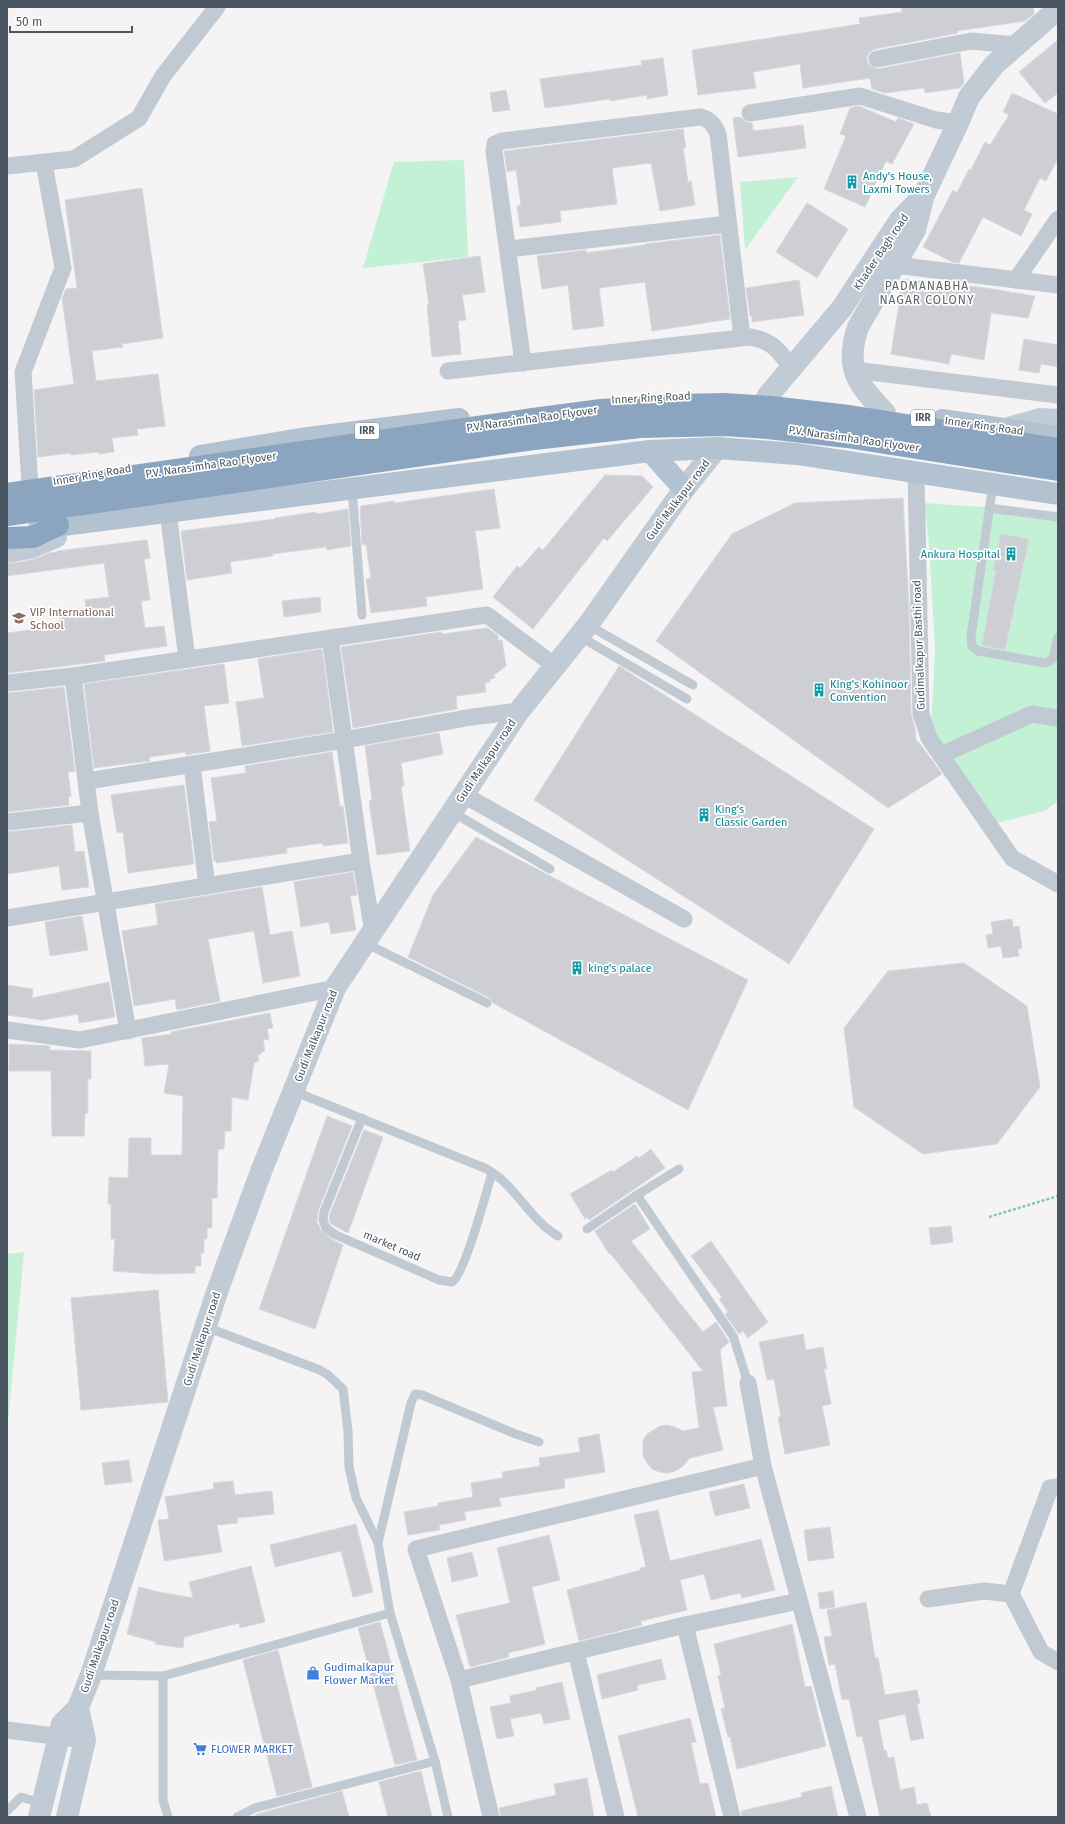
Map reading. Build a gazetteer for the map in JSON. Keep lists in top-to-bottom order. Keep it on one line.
{"streets":{"highway":["P.V. Narasimha Rao Flyover"],"main road":["Inner Ring Road","IRR"],"street":["Khader Bagh road","Gudi Malkapur road","Gudimalkapur Basthi road"],"lane":["market road"]},"crossings":[["Khader Bagh road","Inner Ring Road"]],"districts":["PADMANABHA NAGAR COLONY"],"places":{"building":["Andy's House, Laxmi Towers","Ankura Hospital","King's Kohinoor Convention","King's Classic Garden","king's palace"],"school or university":["VIP International School"],"shop":["Gudimalkapur Flower Market"],"supermarket":["FLOWER MARKET"]},"scale_bar":"50 m"}
